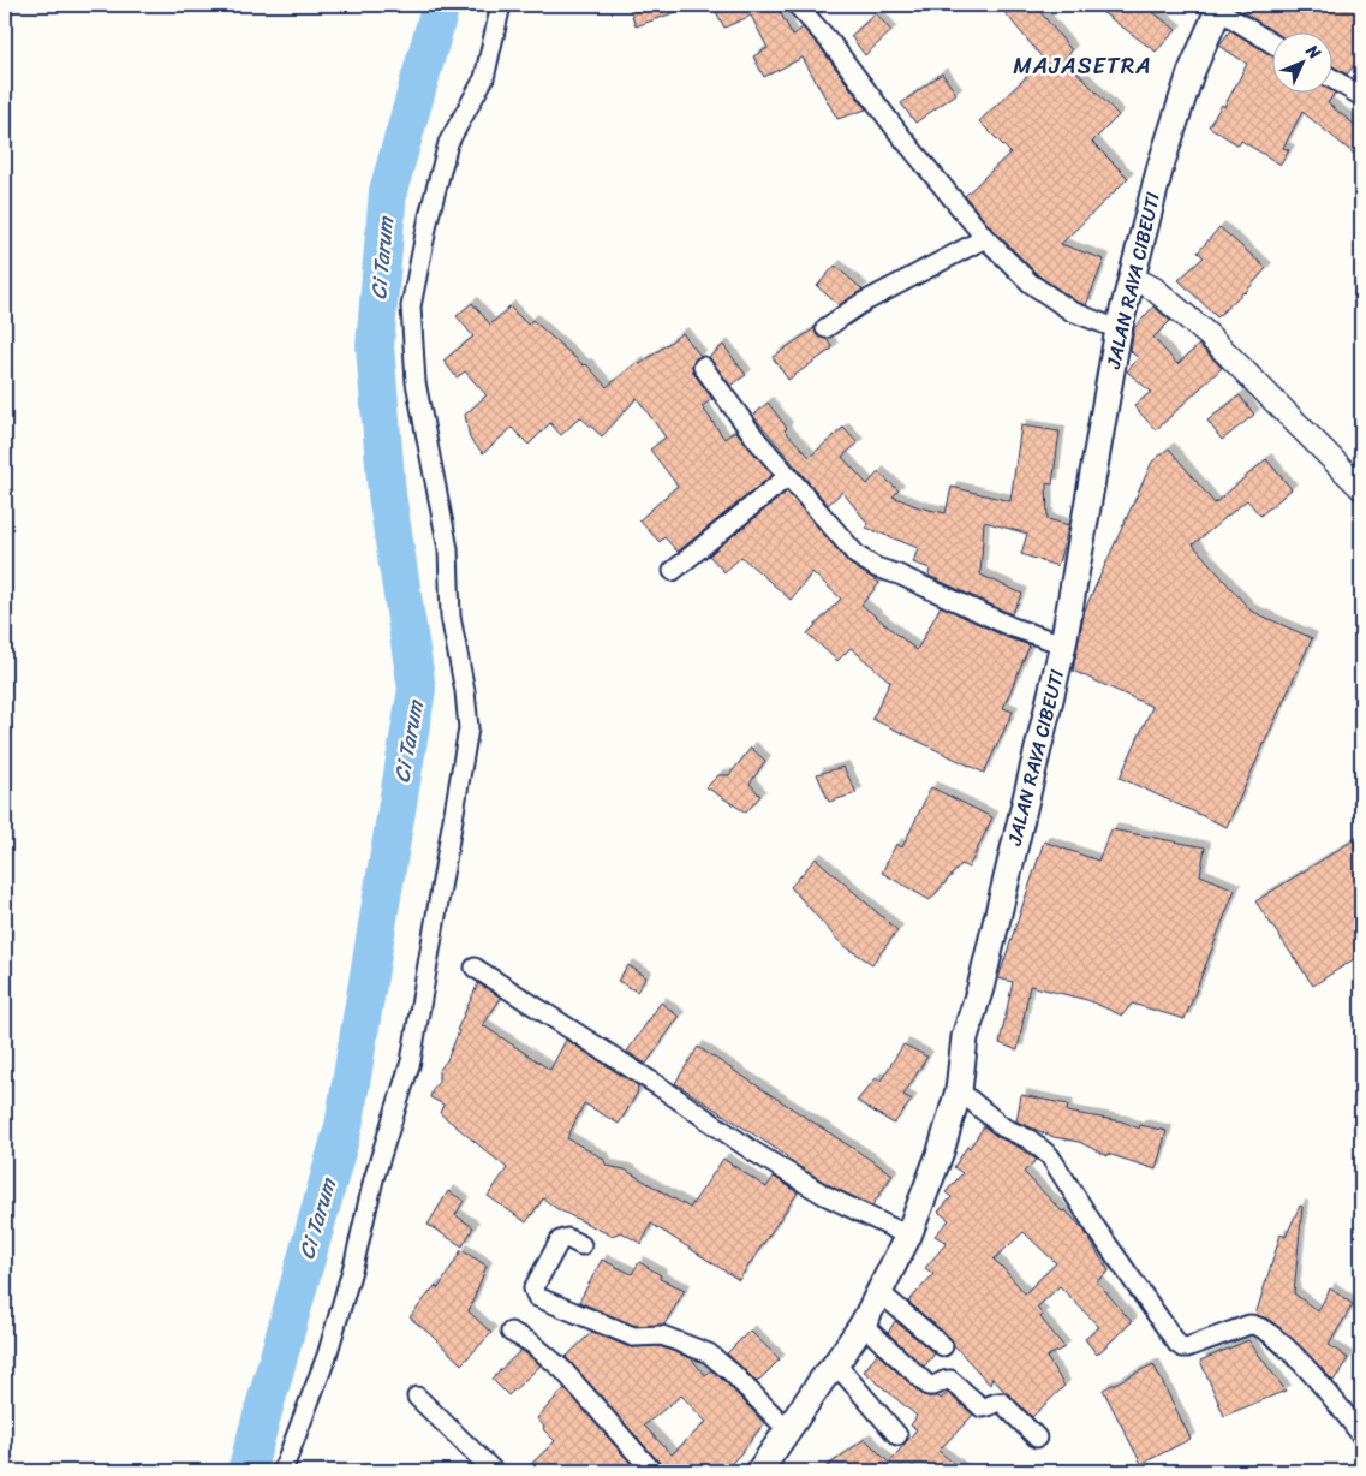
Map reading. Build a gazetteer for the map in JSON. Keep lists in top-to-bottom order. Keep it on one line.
{"streets":{"main road":["JALAN RAYA CIBEUTI"]},"districts":["MAJASETRA"],"water":["Ci Tarum"],"north":"top right"}
